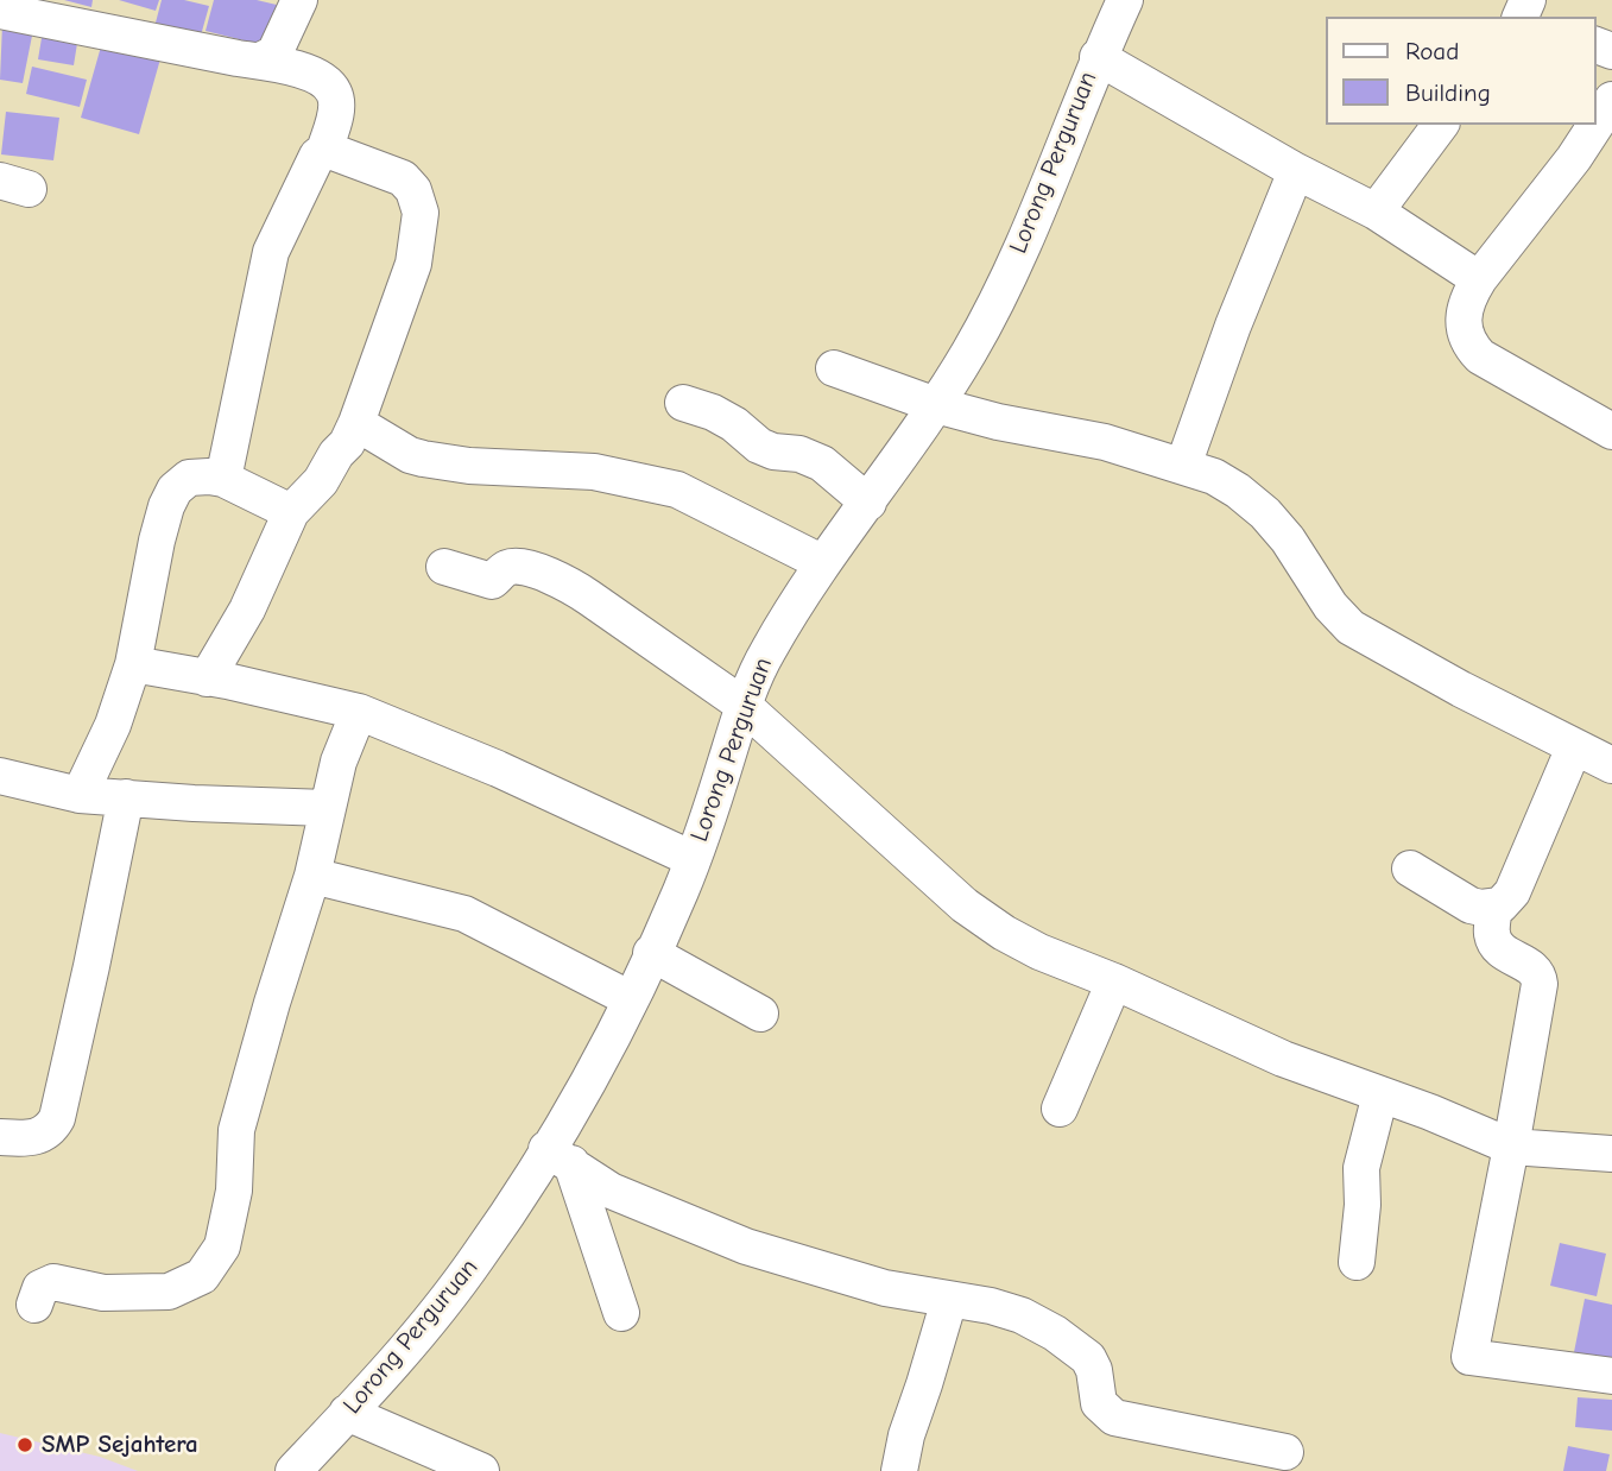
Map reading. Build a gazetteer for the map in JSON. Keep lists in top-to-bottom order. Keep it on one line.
{"streets":{"street":["Lorong Perguruan"]},"places":["SMP Sejahtera"],"legend":["Road","Building"]}
